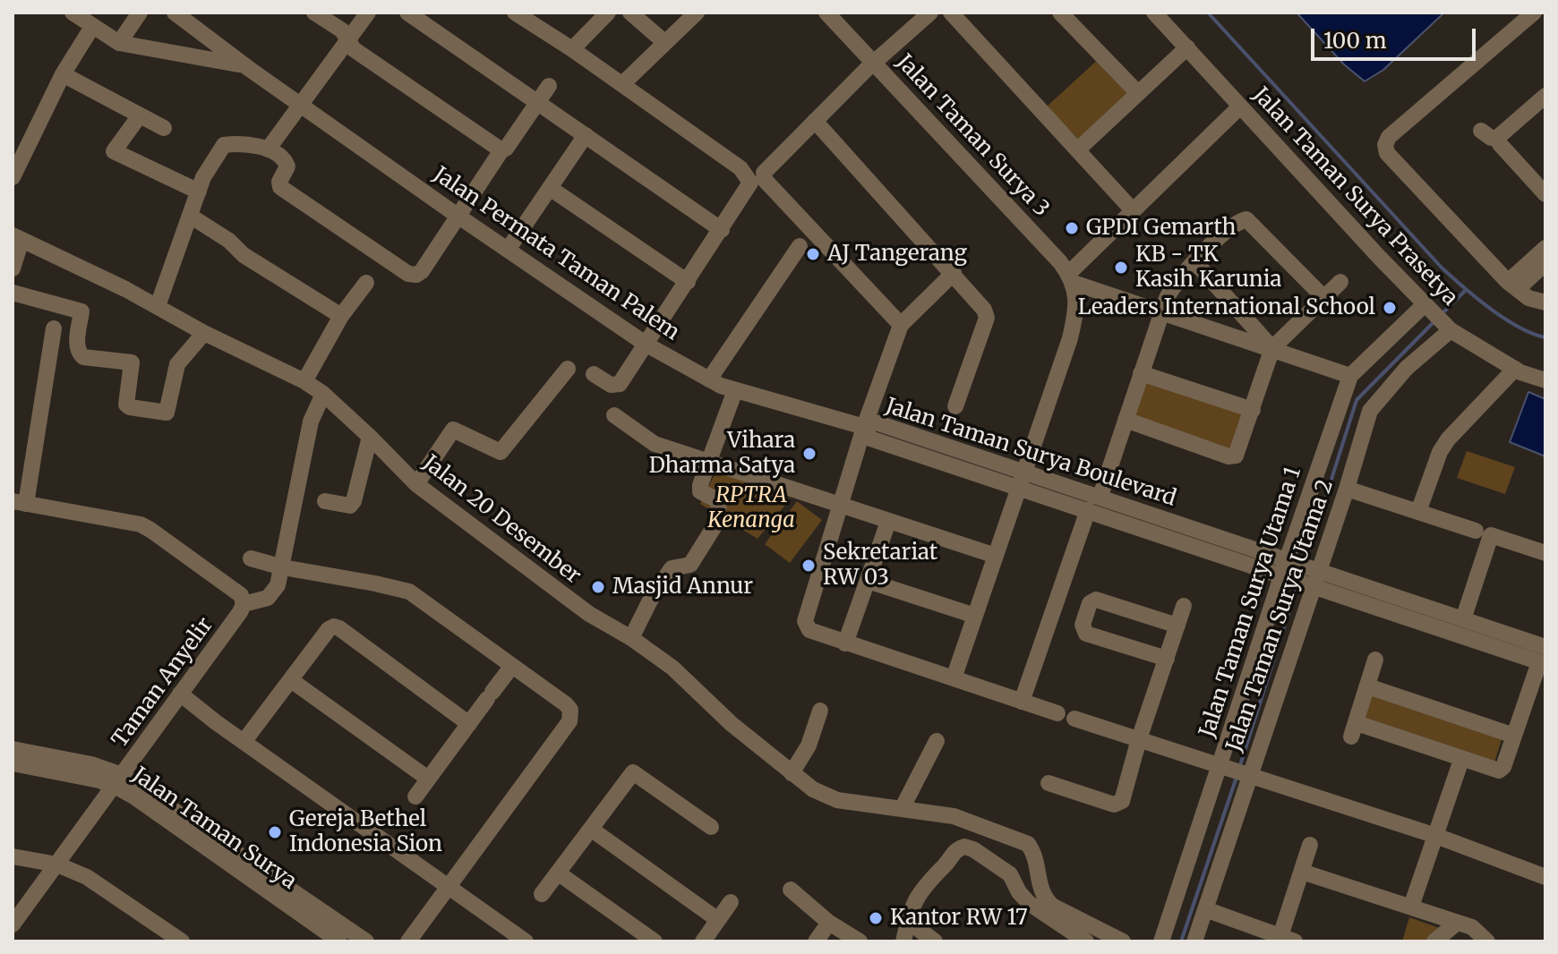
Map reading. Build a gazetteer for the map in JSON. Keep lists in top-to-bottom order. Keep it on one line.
{"streets":{"street":["Jalan Taman Surya 3","Jalan Taman Surya Prasetya","Jalan Permata Taman Palem","Jalan Taman Surya Boulevard","Jalan 20 Desember","Jalan Taman Surya Utama 1","Jalan Taman Surya Utama 2","Taman Anyelir","Jalan Taman Surya"]},"crossings":[["Jalan Taman Surya Prasetya","Jalan Taman Surya Utama 1"],["Jalan Taman Surya Prasetya","Jalan Taman Surya Utama 2"],["Jalan Permata Taman Palem","Jalan Taman Surya Boulevard"],["Jalan Taman Surya Boulevard","Jalan Taman Surya Utama 1"],["Jalan Taman Surya Boulevard","Jalan Taman Surya Utama 2"],["Jalan Taman Surya Utama 1","Jalan Taman Surya Utama 2"],["Taman Anyelir","Jalan Taman Surya"]],"parks":["RPTRA Kenanga"],"places":["GPDI Gemarth","AJ Tangerang","KB - TK Kasih Karunia","Leaders International School","Vihara Dharma Satya","Sekretariat RW 03","Masjid Annur","Gereja Bethel Indonesia Sion","Kantor RW 17"],"scale_bar":"100 m"}
